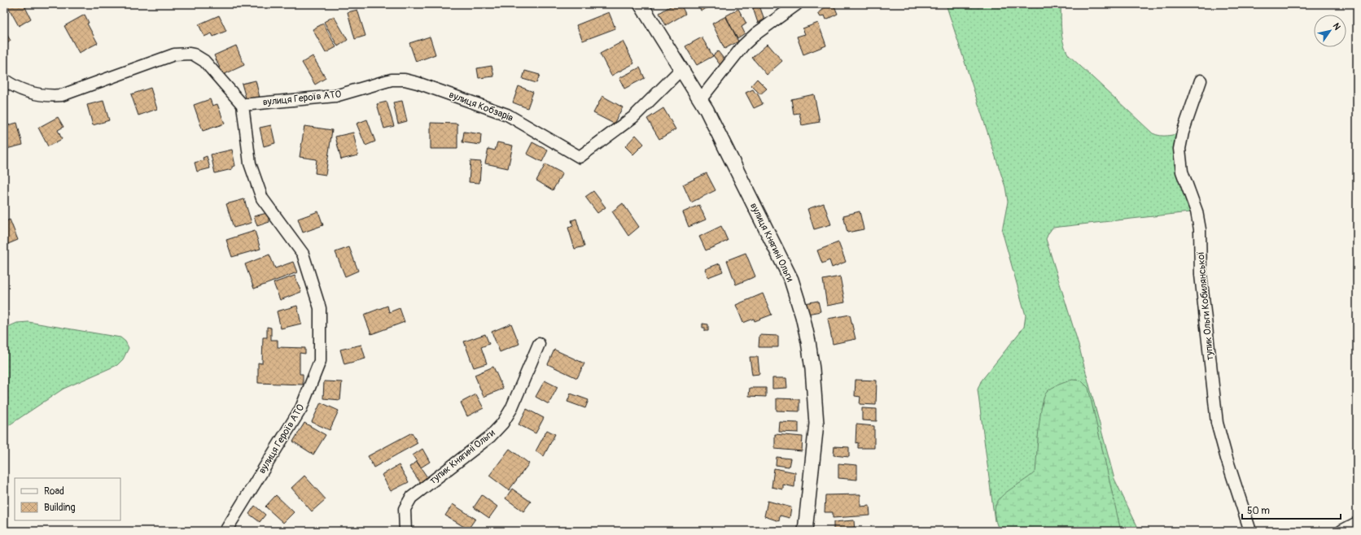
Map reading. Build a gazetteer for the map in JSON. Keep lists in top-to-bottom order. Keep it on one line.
{"streets":{"street":["вулиця Героїв АТО","вулиця Княгині Ольги","тупик Ольги Кобилянської","тупик Княгині Ольги"]},"crossings":[["вулиця Героїв АТО","вулиця Княгині Ольги"]],"legend":["Road","Building"],"scale_bar":"50 m","north":"top right"}
